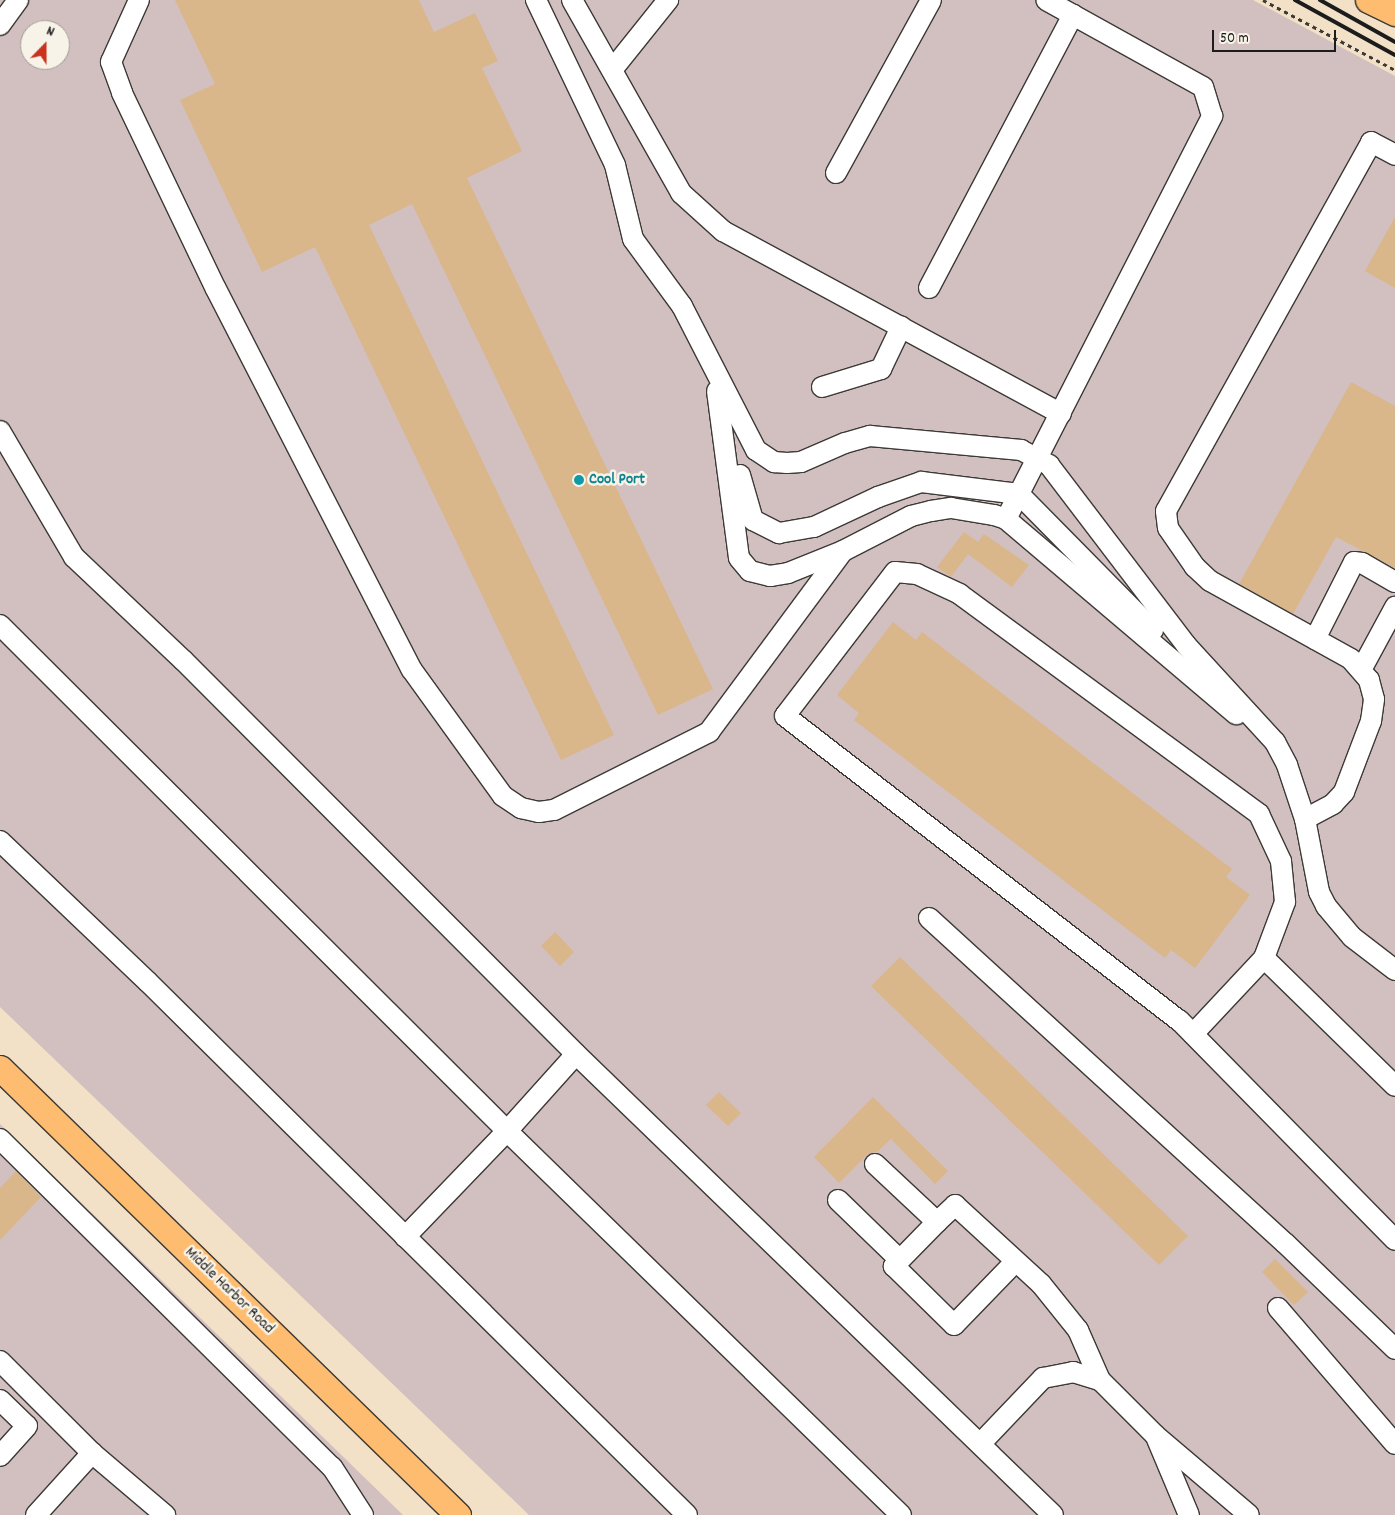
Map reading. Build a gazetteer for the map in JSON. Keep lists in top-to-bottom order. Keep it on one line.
{"streets":{"main road":["Middle Harbor Road"]},"places":["Cool Port"],"scale_bar":"50 m","north":"top"}
